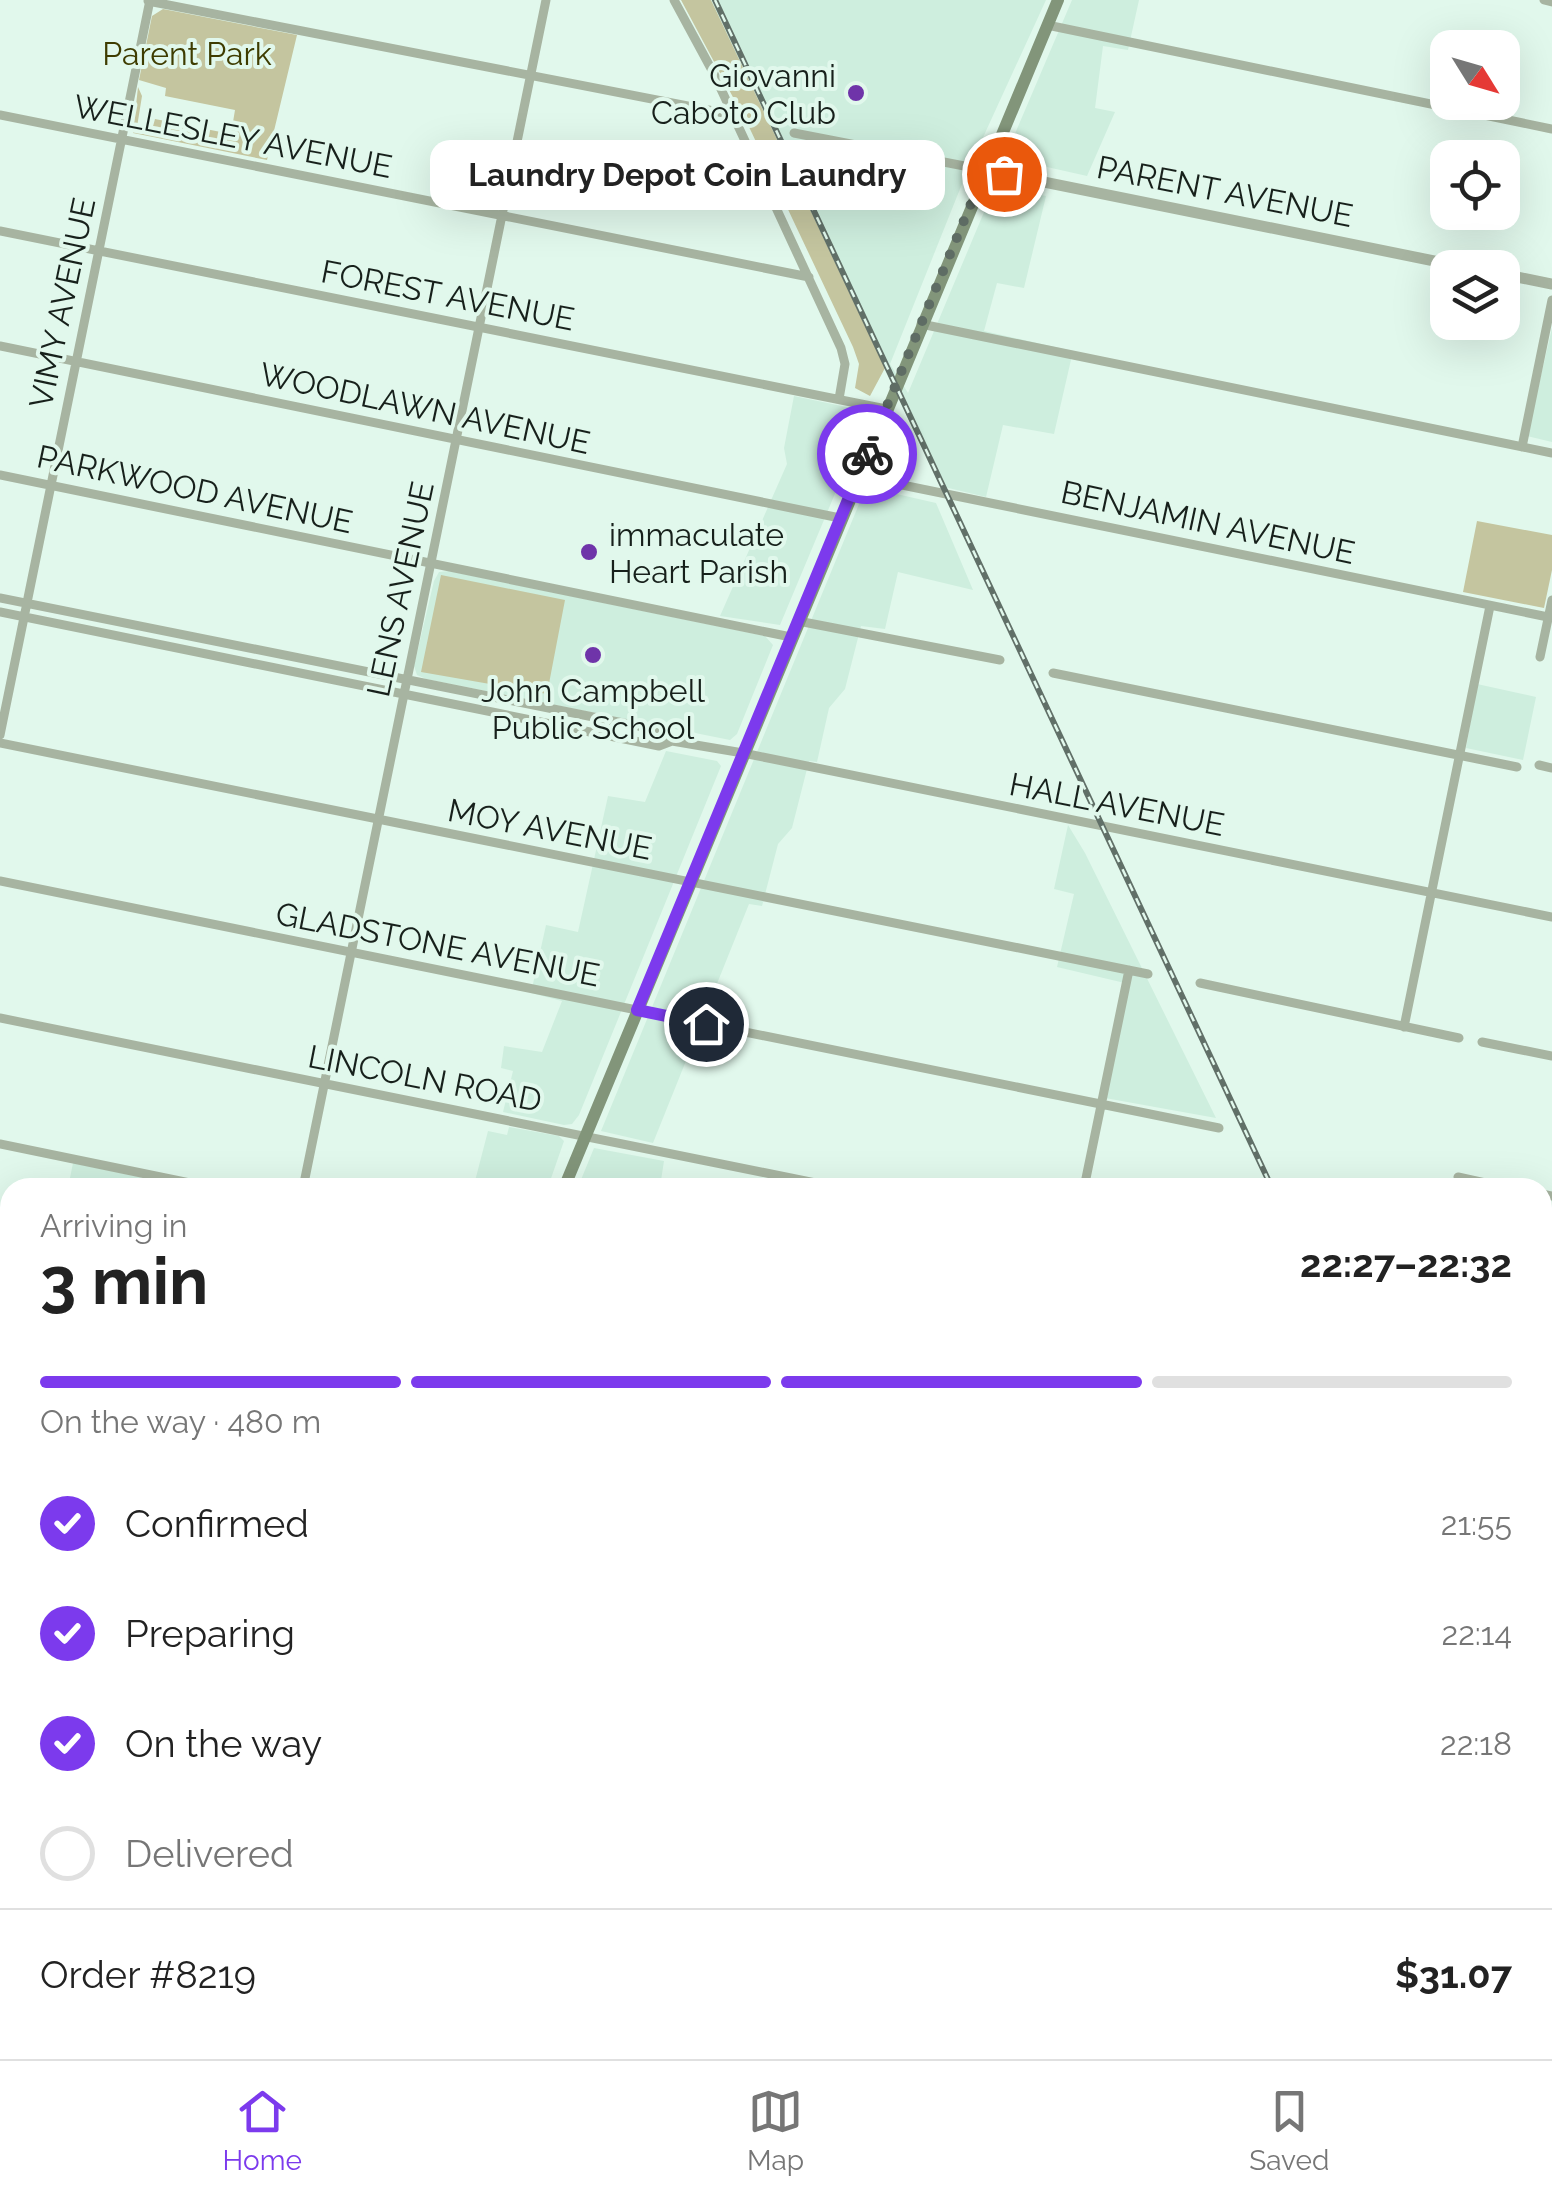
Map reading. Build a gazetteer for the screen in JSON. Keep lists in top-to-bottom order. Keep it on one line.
{"streets":{"street":["WELLESLEY AVENUE","PARENT AVENUE","FOREST AVENUE","VIMY AVENUE","WOODLAWN AVENUE","PARKWOOD AVENUE","BENJAMIN AVENUE","LENS AVENUE","HALL AVENUE","MOY AVENUE","GLADSTONE AVENUE","LINCOLN ROAD"]},"crossings":[["WELLESLEY AVENUE","VIMY AVENUE"],["WELLESLEY AVENUE","LENS AVENUE"],["FOREST AVENUE","VIMY AVENUE"],["FOREST AVENUE","LENS AVENUE"],["VIMY AVENUE","WOODLAWN AVENUE"],["VIMY AVENUE","PARKWOOD AVENUE"],["VIMY AVENUE","HALL AVENUE"],["WOODLAWN AVENUE","LENS AVENUE"],["PARKWOOD AVENUE","LENS AVENUE"],["LENS AVENUE","HALL AVENUE"],["LENS AVENUE","MOY AVENUE"],["LENS AVENUE","GLADSTONE AVENUE"],["LENS AVENUE","LINCOLN ROAD"]],"parks":["Parent Park"],"places":["Giovanni Caboto Club","Laundry Depot Coin Laundry","immaculate Heart Parish","John Campbell Public School"],"north":"bottom right","page":{"bubble":"Laundry Depot Coin Laundry","heading":["3 min","Arriving in","22:27–22:32"],"panel":["Order #8219","$31.07"],"bar":"On the way · 480 m","list":[["Confirmed","21:55"],["Preparing","22:14"],["On the way","22:18"],"Delivered"],"tabs":["Home","Map","Saved"]}}
